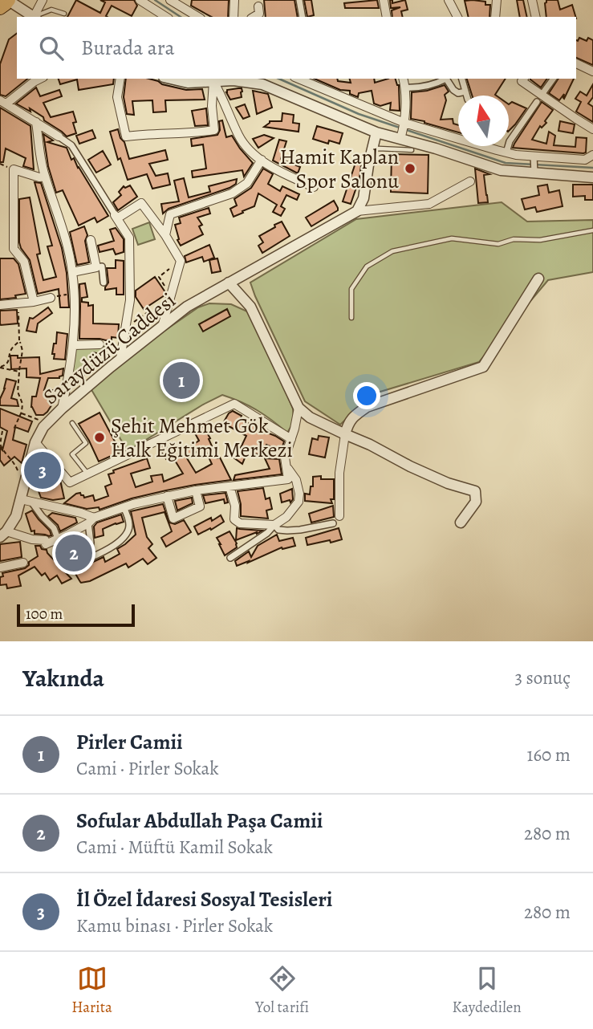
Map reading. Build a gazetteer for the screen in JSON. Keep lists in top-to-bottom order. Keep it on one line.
{"streets":{"street":["Saraydüzü Caddesi"]},"places":["Hamit Kaplan Spor Salonu","Şehit Mehmet Gök Halk Eğitimi Merkezi"],"scale_bar":"100 m","north":"top","page":{"search":"Burada ara","pins":["1","3","2"],"scale":"100 m","heading":["Yakında","3 sonuç"],"list":[{"mark":"1","name":"Pirler Camii","note":"Cami · Pirler Sokak","value":"160 m"},{"mark":"2","name":"Sofular Abdullah Paşa Camii","note":"Cami · Müftü Kamil Sokak","value":"280 m"},{"mark":"3","name":"İl Özel İdaresi Sosyal Tesisleri","note":"Kamu binası · Pirler Sokak","value":"280 m"}],"nav":["Harita","Yol tarifi","Kaydedilen"]}}
